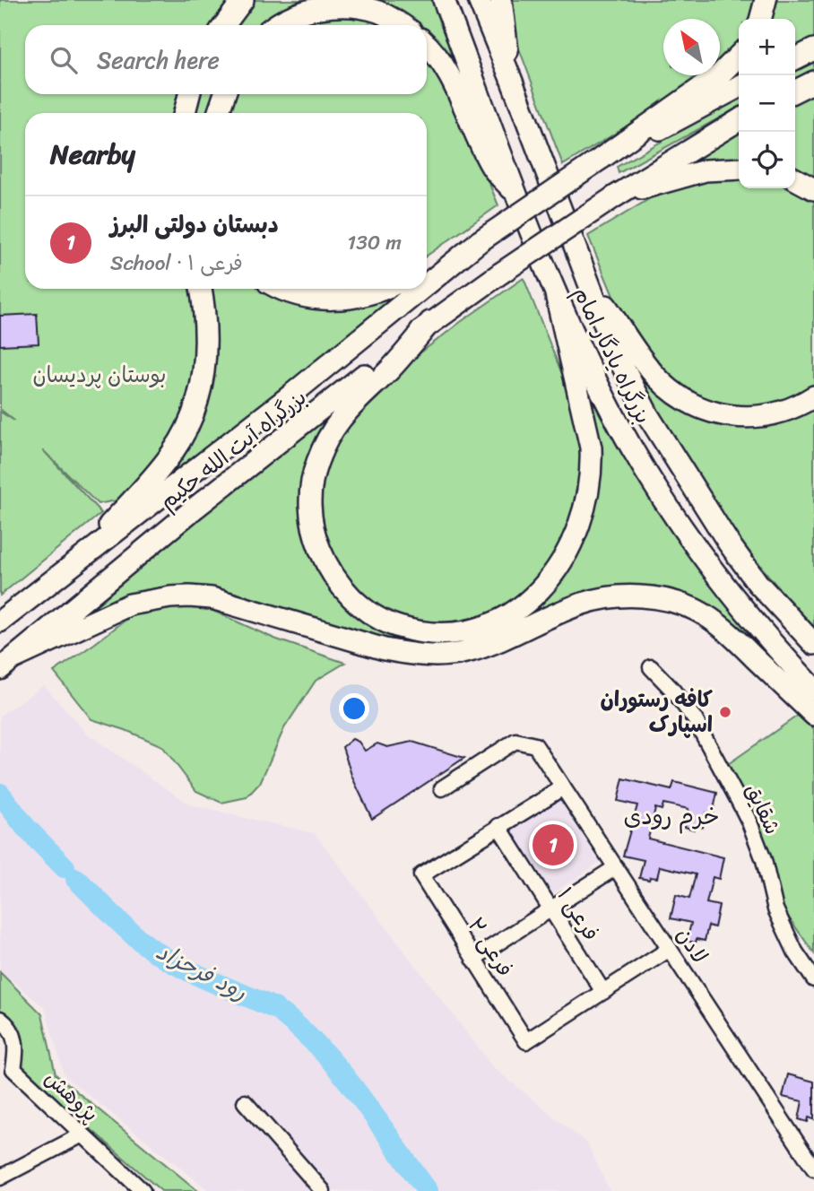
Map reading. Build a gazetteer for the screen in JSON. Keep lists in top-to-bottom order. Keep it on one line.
{"streets":{"highway":["بزرگراه یادگار امام","بزرگراه آیت الله حکیم"],"street":["شقایق","فرعی ۱","لادن","فرعی ۲","پژوهش"]},"crossings":[["فرعی ۱","فرعی ۲"]],"districts":["خرم رودی"],"water":["رود فرحزاد"],"parks":["بوستان پردیسان"],"places":["کافه رستوران اسپارک"],"north":"top left","page":{"map_buttons":["+","−"],"search":"Search here","heading":"Nearby","list":[{"mark":"1","name":"دبستان دولتی البرز","note":"School · فرعی ۱","value":"130 m"}],"pins":"1"}}
